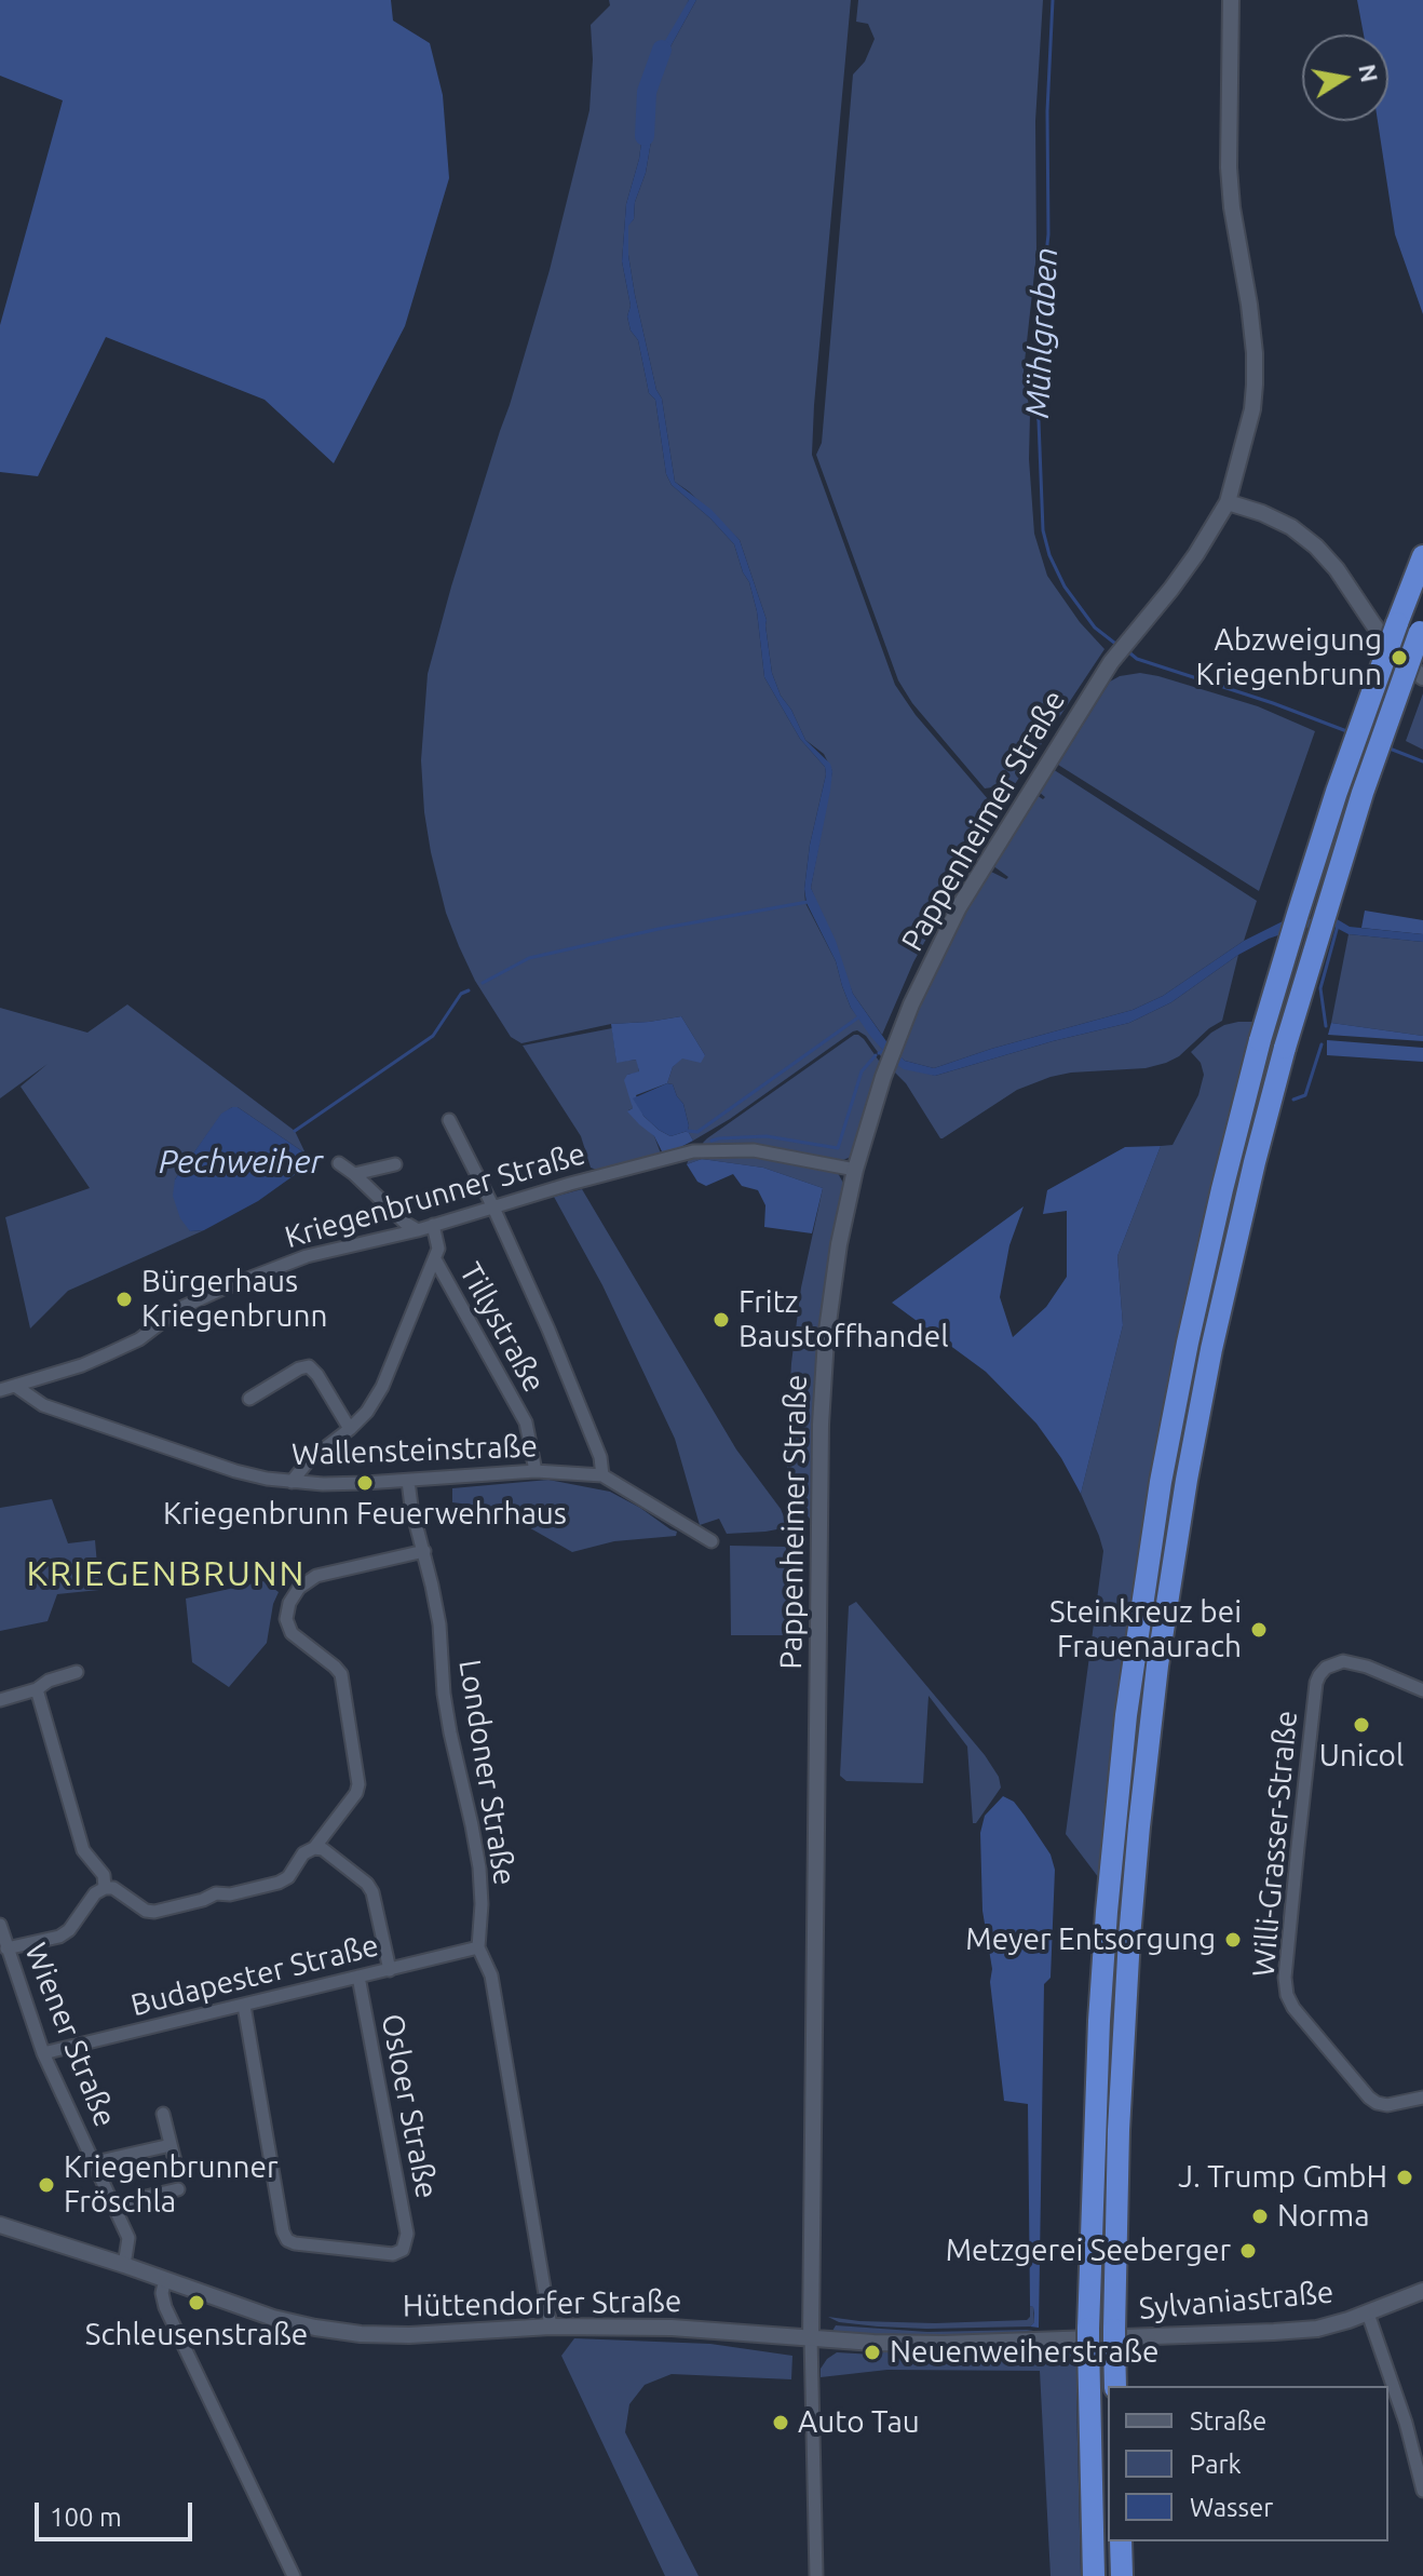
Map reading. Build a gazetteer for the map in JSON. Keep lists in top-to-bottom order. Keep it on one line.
{"streets":{"street":["Pappenheimer Straße","Kriegenbrunner Straße","Tillystraße","Wallensteinstraße","Londoner Straße","Willi-Grasser-Straße","Budapester Straße","Wiener Straße","Osloer Straße","Sylvaniastraße","Hüttendorfer Straße"]},"crossings":[["Pappenheimer Straße","Kriegenbrunner Straße"],["Pappenheimer Straße","Hüttendorfer Straße"],["Kriegenbrunner Straße","Wallensteinstraße"],["Tillystraße","Wallensteinstraße"],["Wallensteinstraße","Londoner Straße"],["Londoner Straße","Budapester Straße"],["Londoner Straße","Hüttendorfer Straße"],["Budapester Straße","Wiener Straße"],["Budapester Straße","Osloer Straße"],["Wiener Straße","Hüttendorfer Straße"],["Sylvaniastraße","Hüttendorfer Straße"]],"districts":["KRIEGENBRUNN"],"water":["Mühlgraben","Pechweiher"],"places":["Abzweigung Kriegenbrunn","Bürgerhaus Kriegenbrunn","Fritz Baustoffhandel","Kriegenbrunn Feuerwehrhaus","Steinkreuz bei Frauenaurach","Unicol","Meyer Entsorgung","J. Trump GmbH","Kriegenbrunner Fröschla","Norma","Metzgerei Seeberger","Schleusenstraße","Neuenweiherstraße","Auto Tau"],"legend":["Straße","Park","Wasser"],"scale_bar":"100 m","north":"right"}
